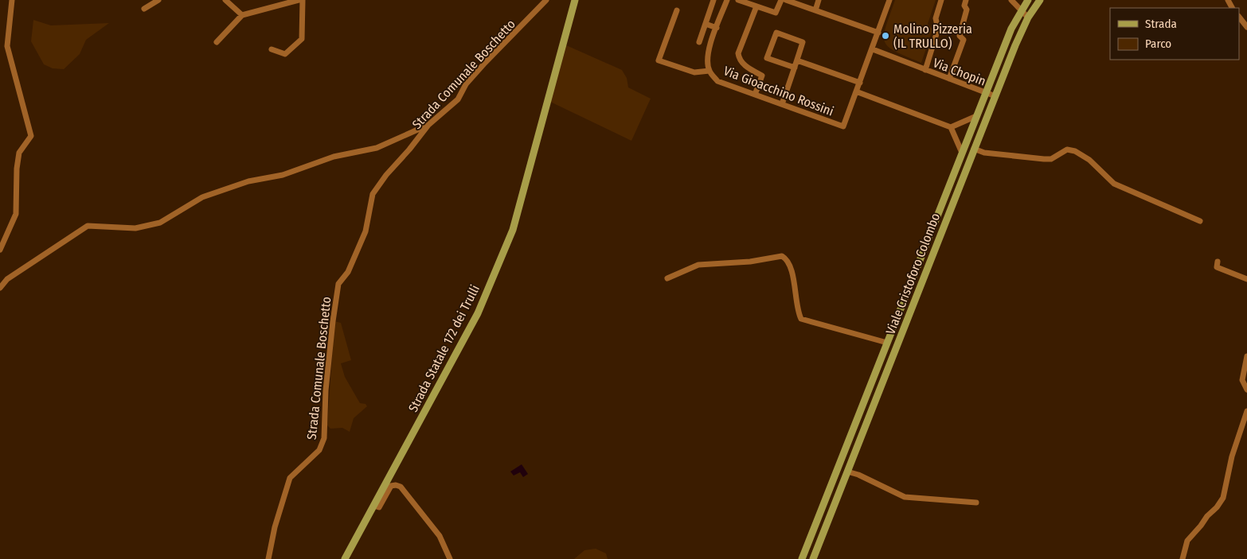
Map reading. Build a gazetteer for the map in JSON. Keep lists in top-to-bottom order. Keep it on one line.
{"streets":{"main road":["Viale Cristoforo Colombo","Strada Statale 172 dei Trulli"],"street":["Via Chopin","Strada Comunale Boschetto","Via Gioacchino Rossini"]},"crossings":[["Via Chopin","Viale Cristoforo Colombo"]],"places":["Molino Pizzeria (IL TRULLO)"],"legend":["Strada","Parco"]}
